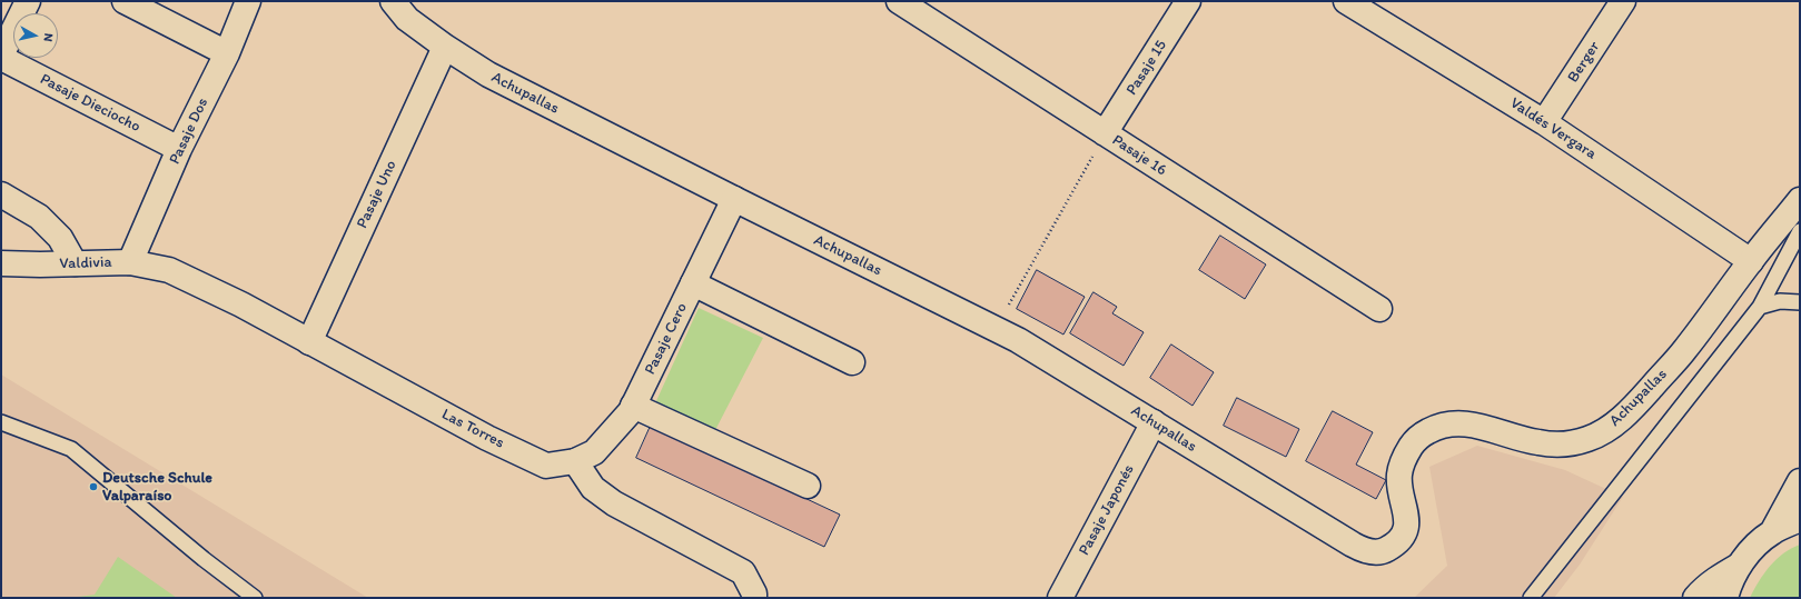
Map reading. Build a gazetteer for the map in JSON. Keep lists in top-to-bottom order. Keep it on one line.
{"streets":{"street":["Berger","Pasaje 15","Achupallas","Pasaje Dieciocho","Valdés Vergara","Pasaje Dos","Pasaje 16","Pasaje Uno","Valdivia","Pasaje Cero","Las Torres","Pasaje Japonés"]},"crossings":[["Berger","Valdés Vergara"],["Pasaje 15","Pasaje 16"],["Achupallas","Valdés Vergara"],["Achupallas","Pasaje Uno"],["Achupallas","Pasaje Cero"],["Achupallas","Pasaje Japonés"],["Pasaje Dieciocho","Pasaje Dos"],["Pasaje Dos","Valdivia"],["Pasaje Uno","Las Torres"],["Valdivia","Las Torres"],["Pasaje Cero","Las Torres"]],"places":["Deutsche Schule Valparaíso"],"north":"right"}
